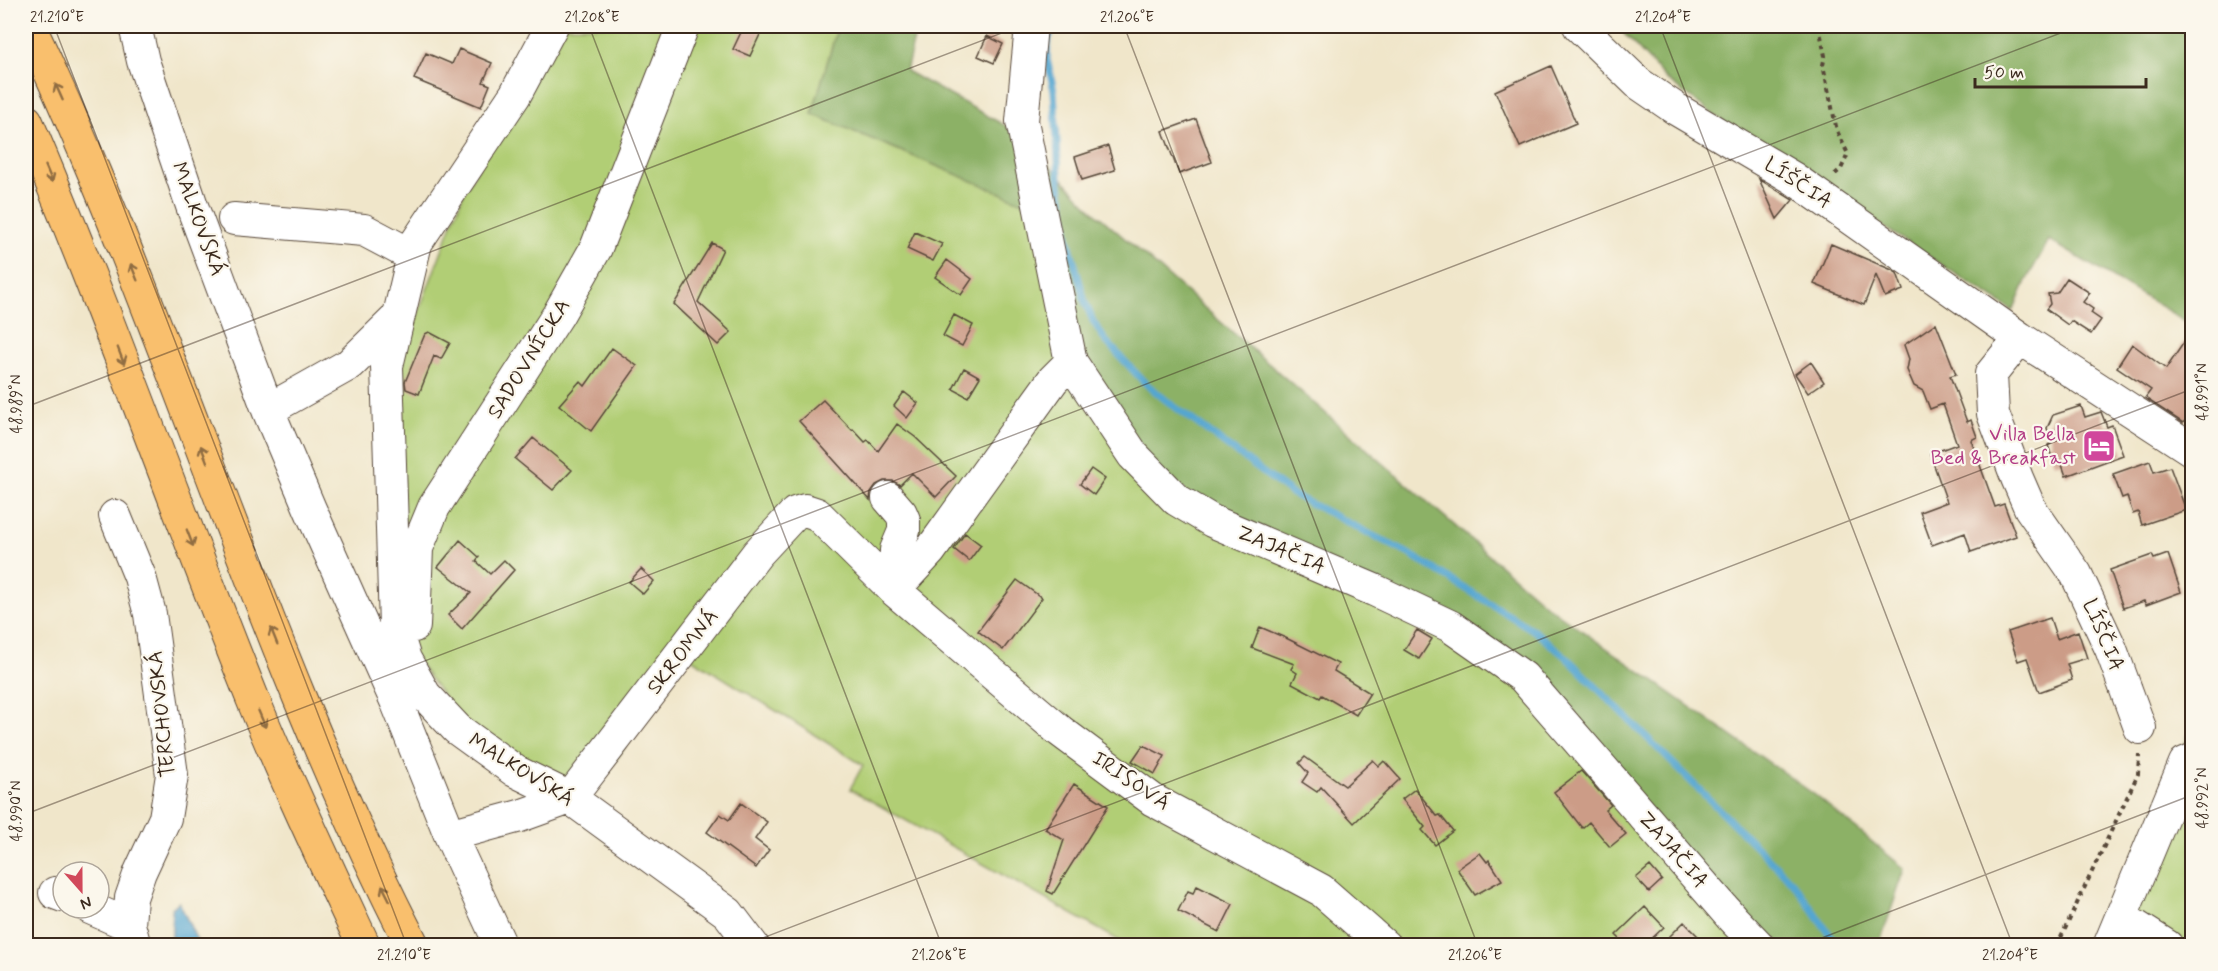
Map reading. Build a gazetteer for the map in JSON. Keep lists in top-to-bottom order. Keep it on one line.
{"streets":{"street":["LÍŠČIA","MALKOVSKÁ","SADOVNÍCKA","ZAJAČIA","SKROMNÁ","TERCHOVSKÁ","IRISOVÁ"]},"crossings":[["MALKOVSKÁ","SADOVNÍCKA"],["MALKOVSKÁ","SKROMNÁ"],["SKROMNÁ","IRISOVÁ"]],"places":{"hotel":["Villa Bella Bed & Breakfast"]},"scale_bar":"50 m","north":"bottom","coordinates":["21.210°E","21.208°E","21.206°E","21.204°E","48.991°N","48.989°N","48.992°N","48.990°N"]}
